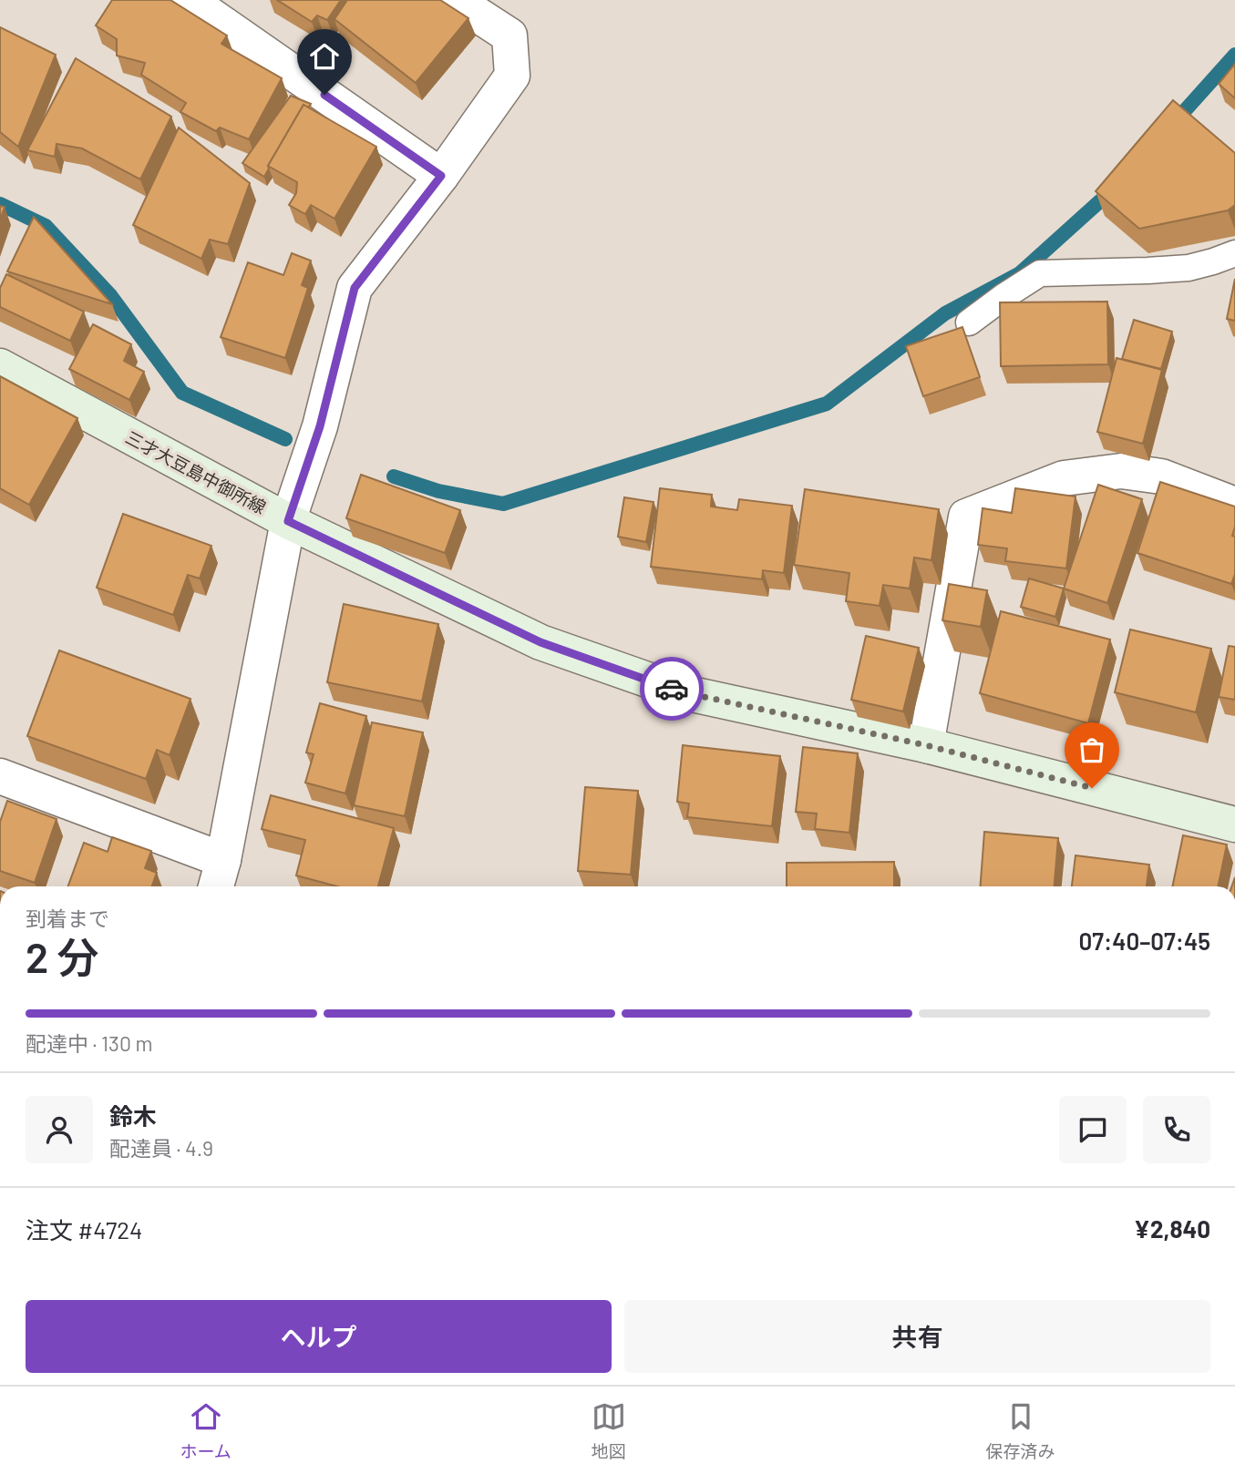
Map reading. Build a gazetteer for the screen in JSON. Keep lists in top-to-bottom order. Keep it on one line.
{"streets":{"main road":["三才大豆島中御所線"]},"page":{"heading":["2 分","到着まで","07:40–07:45"],"panel":["鈴木","配達員 · 4.9","注文 #4724","¥2,840"],"bar":"配達中 · 130 m","buttons":["ヘルプ","共有"],"tabs":["ホーム","地図","保存済み"]}}
